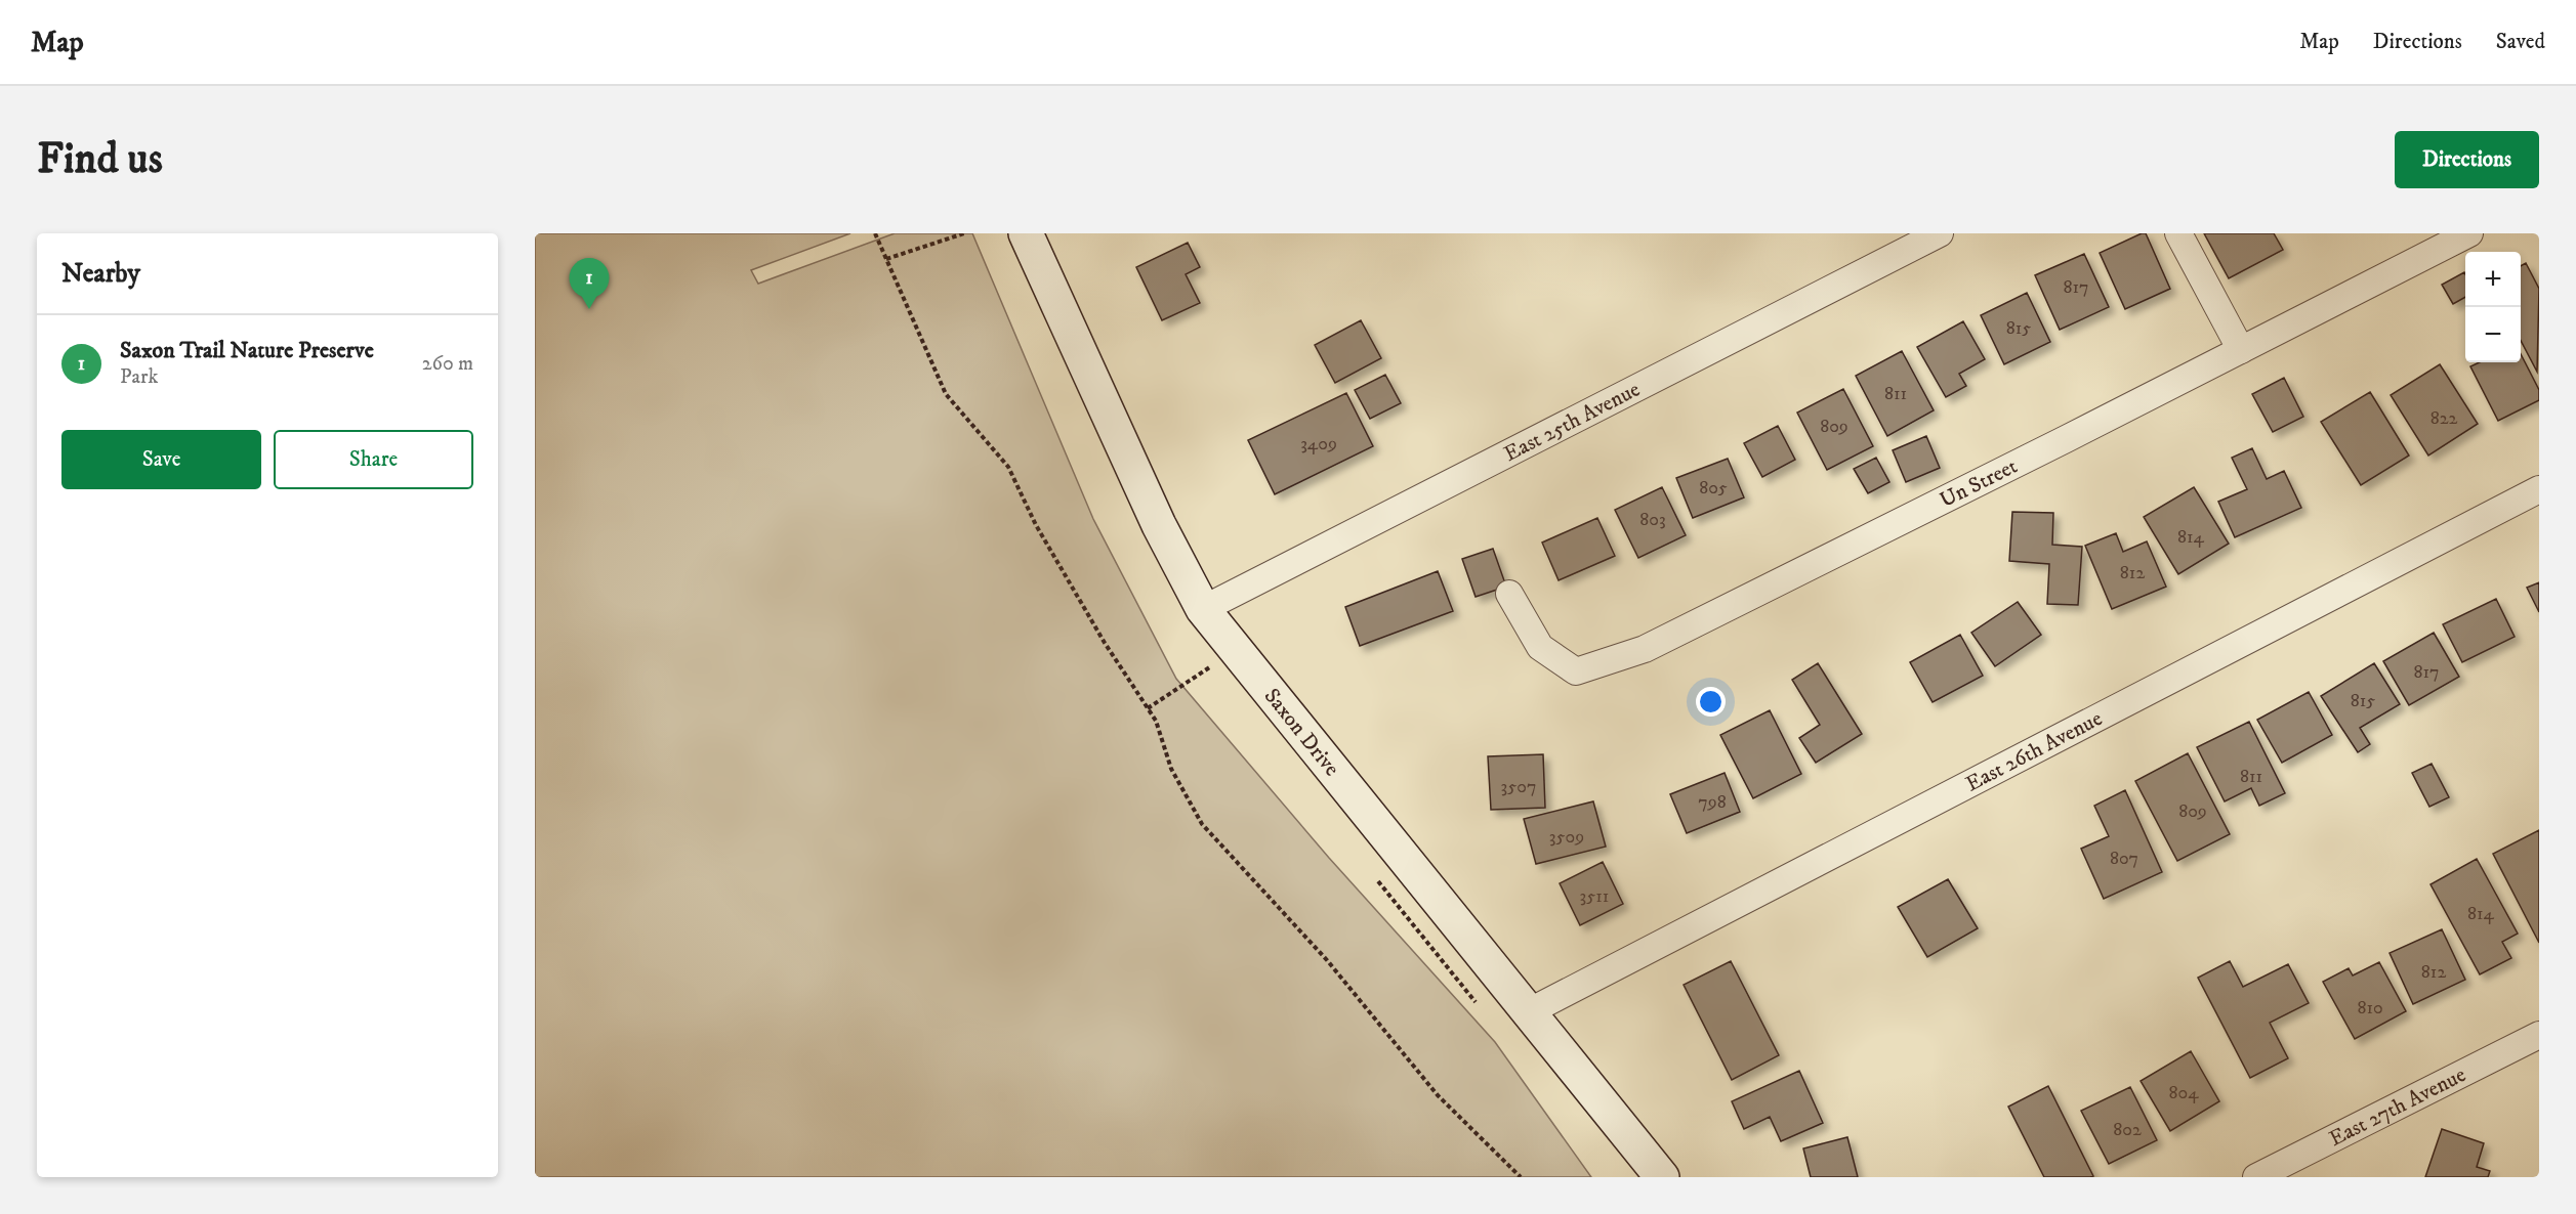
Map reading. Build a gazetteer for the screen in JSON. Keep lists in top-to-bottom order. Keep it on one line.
{"streets":{"street":["East 25th Avenue","Un Street","Saxon Drive","East 26th Avenue","East 27th Avenue"]},"crossings":[["East 25th Avenue","Saxon Drive"],["Saxon Drive","East 26th Avenue"]],"house_numbers":["817","815","811","822","809","3409","805","803","814","812","817","815","811","3507","798","809","3509","807","3511","814","812","810","804","802"],"page":{"header":"Map","nav":["Map","Directions","Saved"],"buttons":["Directions",["Save","Share"]],"title":"Find us","heading":"Nearby","map_buttons":["+","−"],"pins":"1","list":[{"mark":"1","name":"Saxon Trail Nature Preserve","note":"Park","value":"260 m"}]}}
